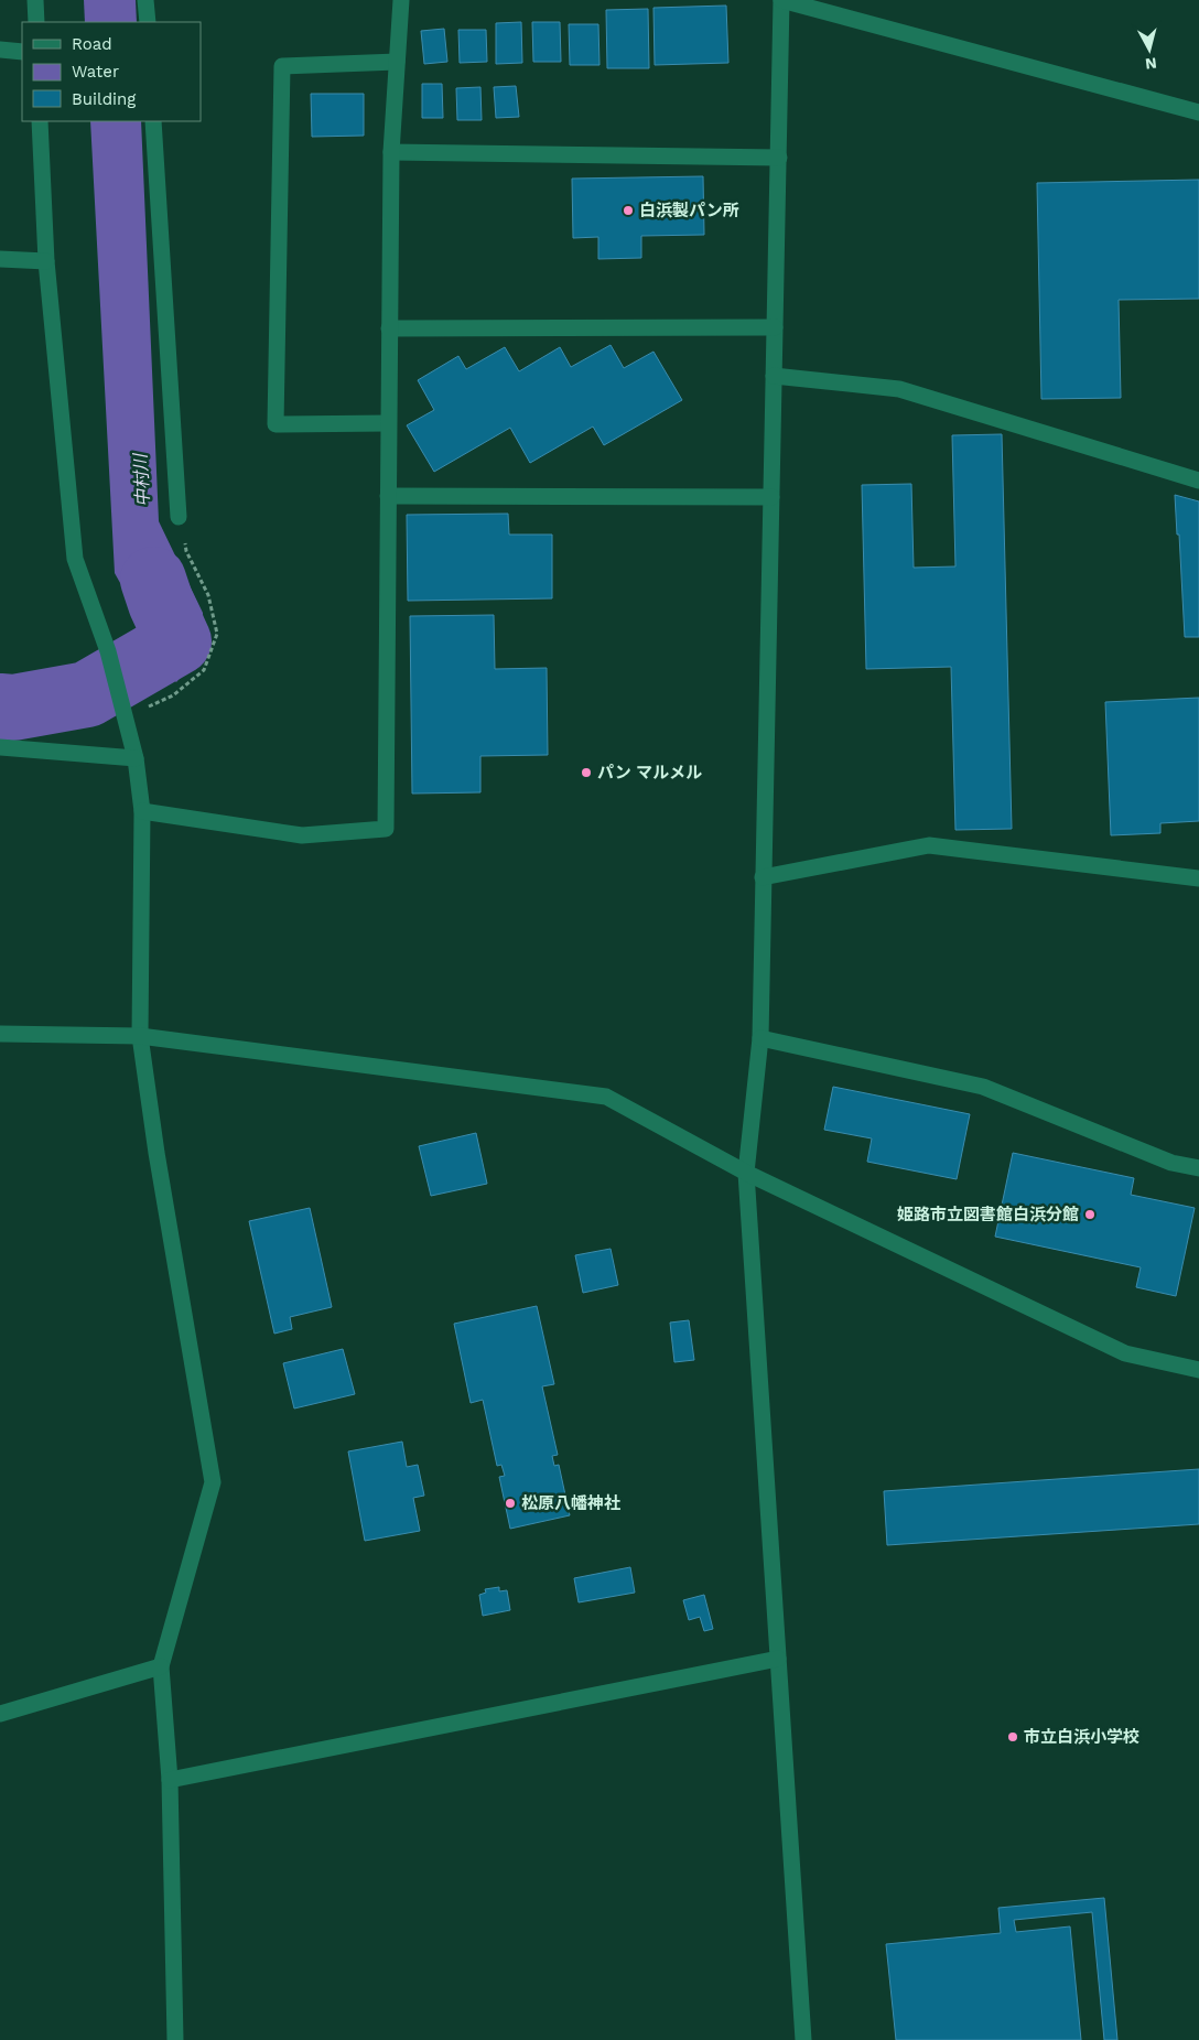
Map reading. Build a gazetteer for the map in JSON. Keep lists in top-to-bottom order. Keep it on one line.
{"water":["中村川"],"places":["白浜製パン所","パン マルメル","姫路市立図書館白浜分館","松原八幡神社","市立白浜小学校"],"legend":["Road","Water","Building"],"north":"bottom"}
